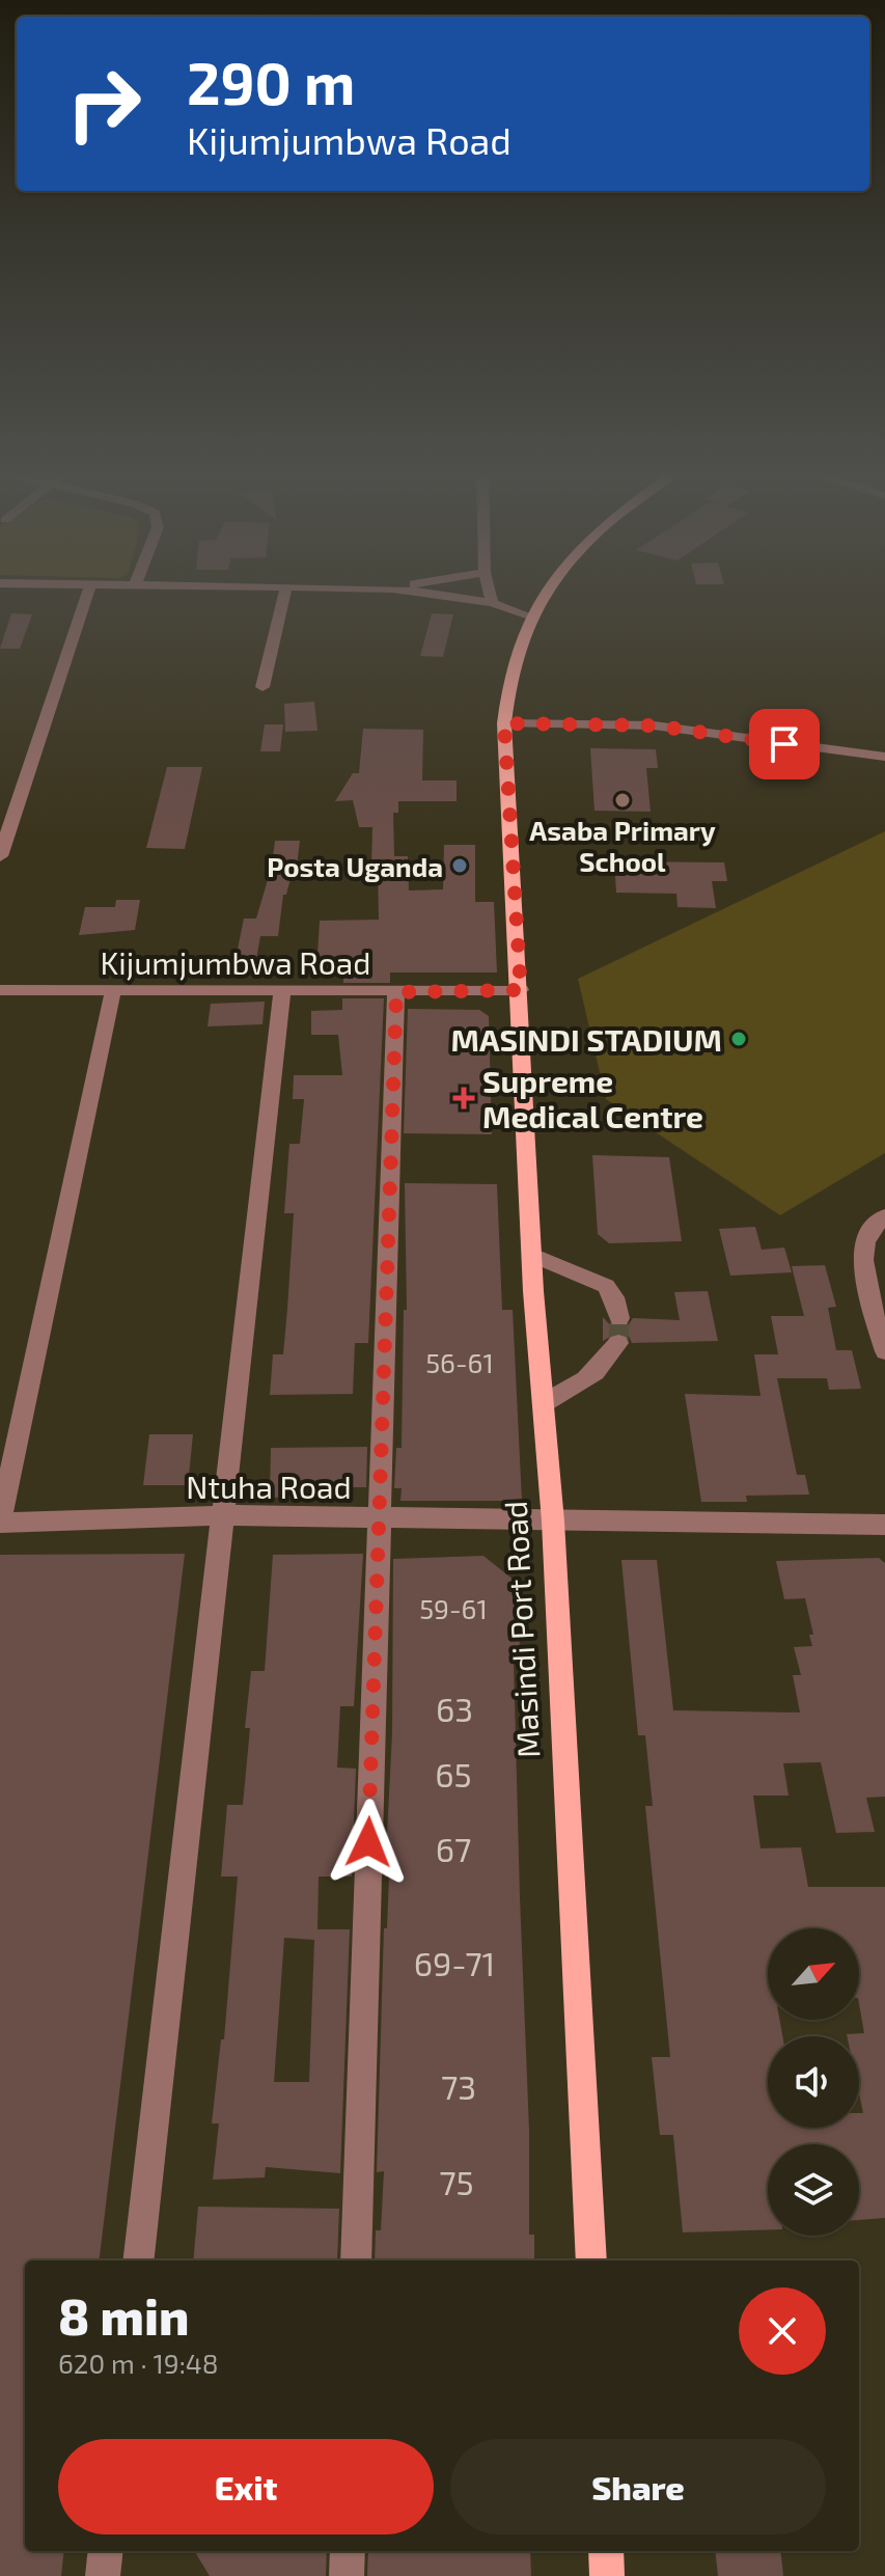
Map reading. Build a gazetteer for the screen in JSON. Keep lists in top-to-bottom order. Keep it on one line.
{"streets":{"main road":["Masindi Port Road"],"street":["Kijumjumbwa Road","Ntuha Road"]},"crossings":[["Kijumjumbwa Road","Masindi Port Road"],["Ntuha Road","Masindi Port Road"]],"places":{"other":["Asaba Primary School","Posta Uganda","MASINDI STADIUM"],"health":["Supreme Medical Centre"]},"house_numbers":["56-61","59-61","63","65","67","69-71","73","75"],"north":"top right","page":{"turn":["290 m","Kijumjumbwa Road"],"heading":["8 min","620 m · 19:48"],"buttons":["Exit","Share"]}}
